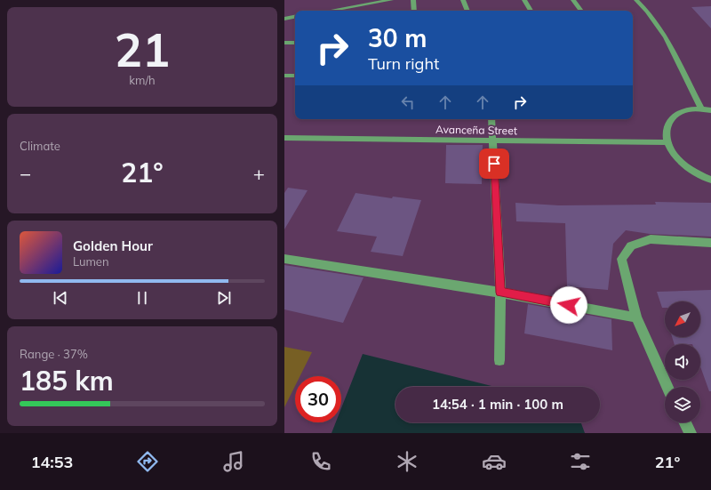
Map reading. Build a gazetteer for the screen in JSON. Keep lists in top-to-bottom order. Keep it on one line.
{"streets":{"street":["Avanceña Street"]},"north":"bottom left","page":{"tile":[["21","km/h"],"Climate",["Range · 37%","185 km"]],"turn":["30 m","Turn right"],"heat":["−","21°","+"],"song":["Golden Hour","Lumen"],"limit":"30","trip":"14:54 · 1 min · 100 m","tabs":["14:53","21°"]}}
